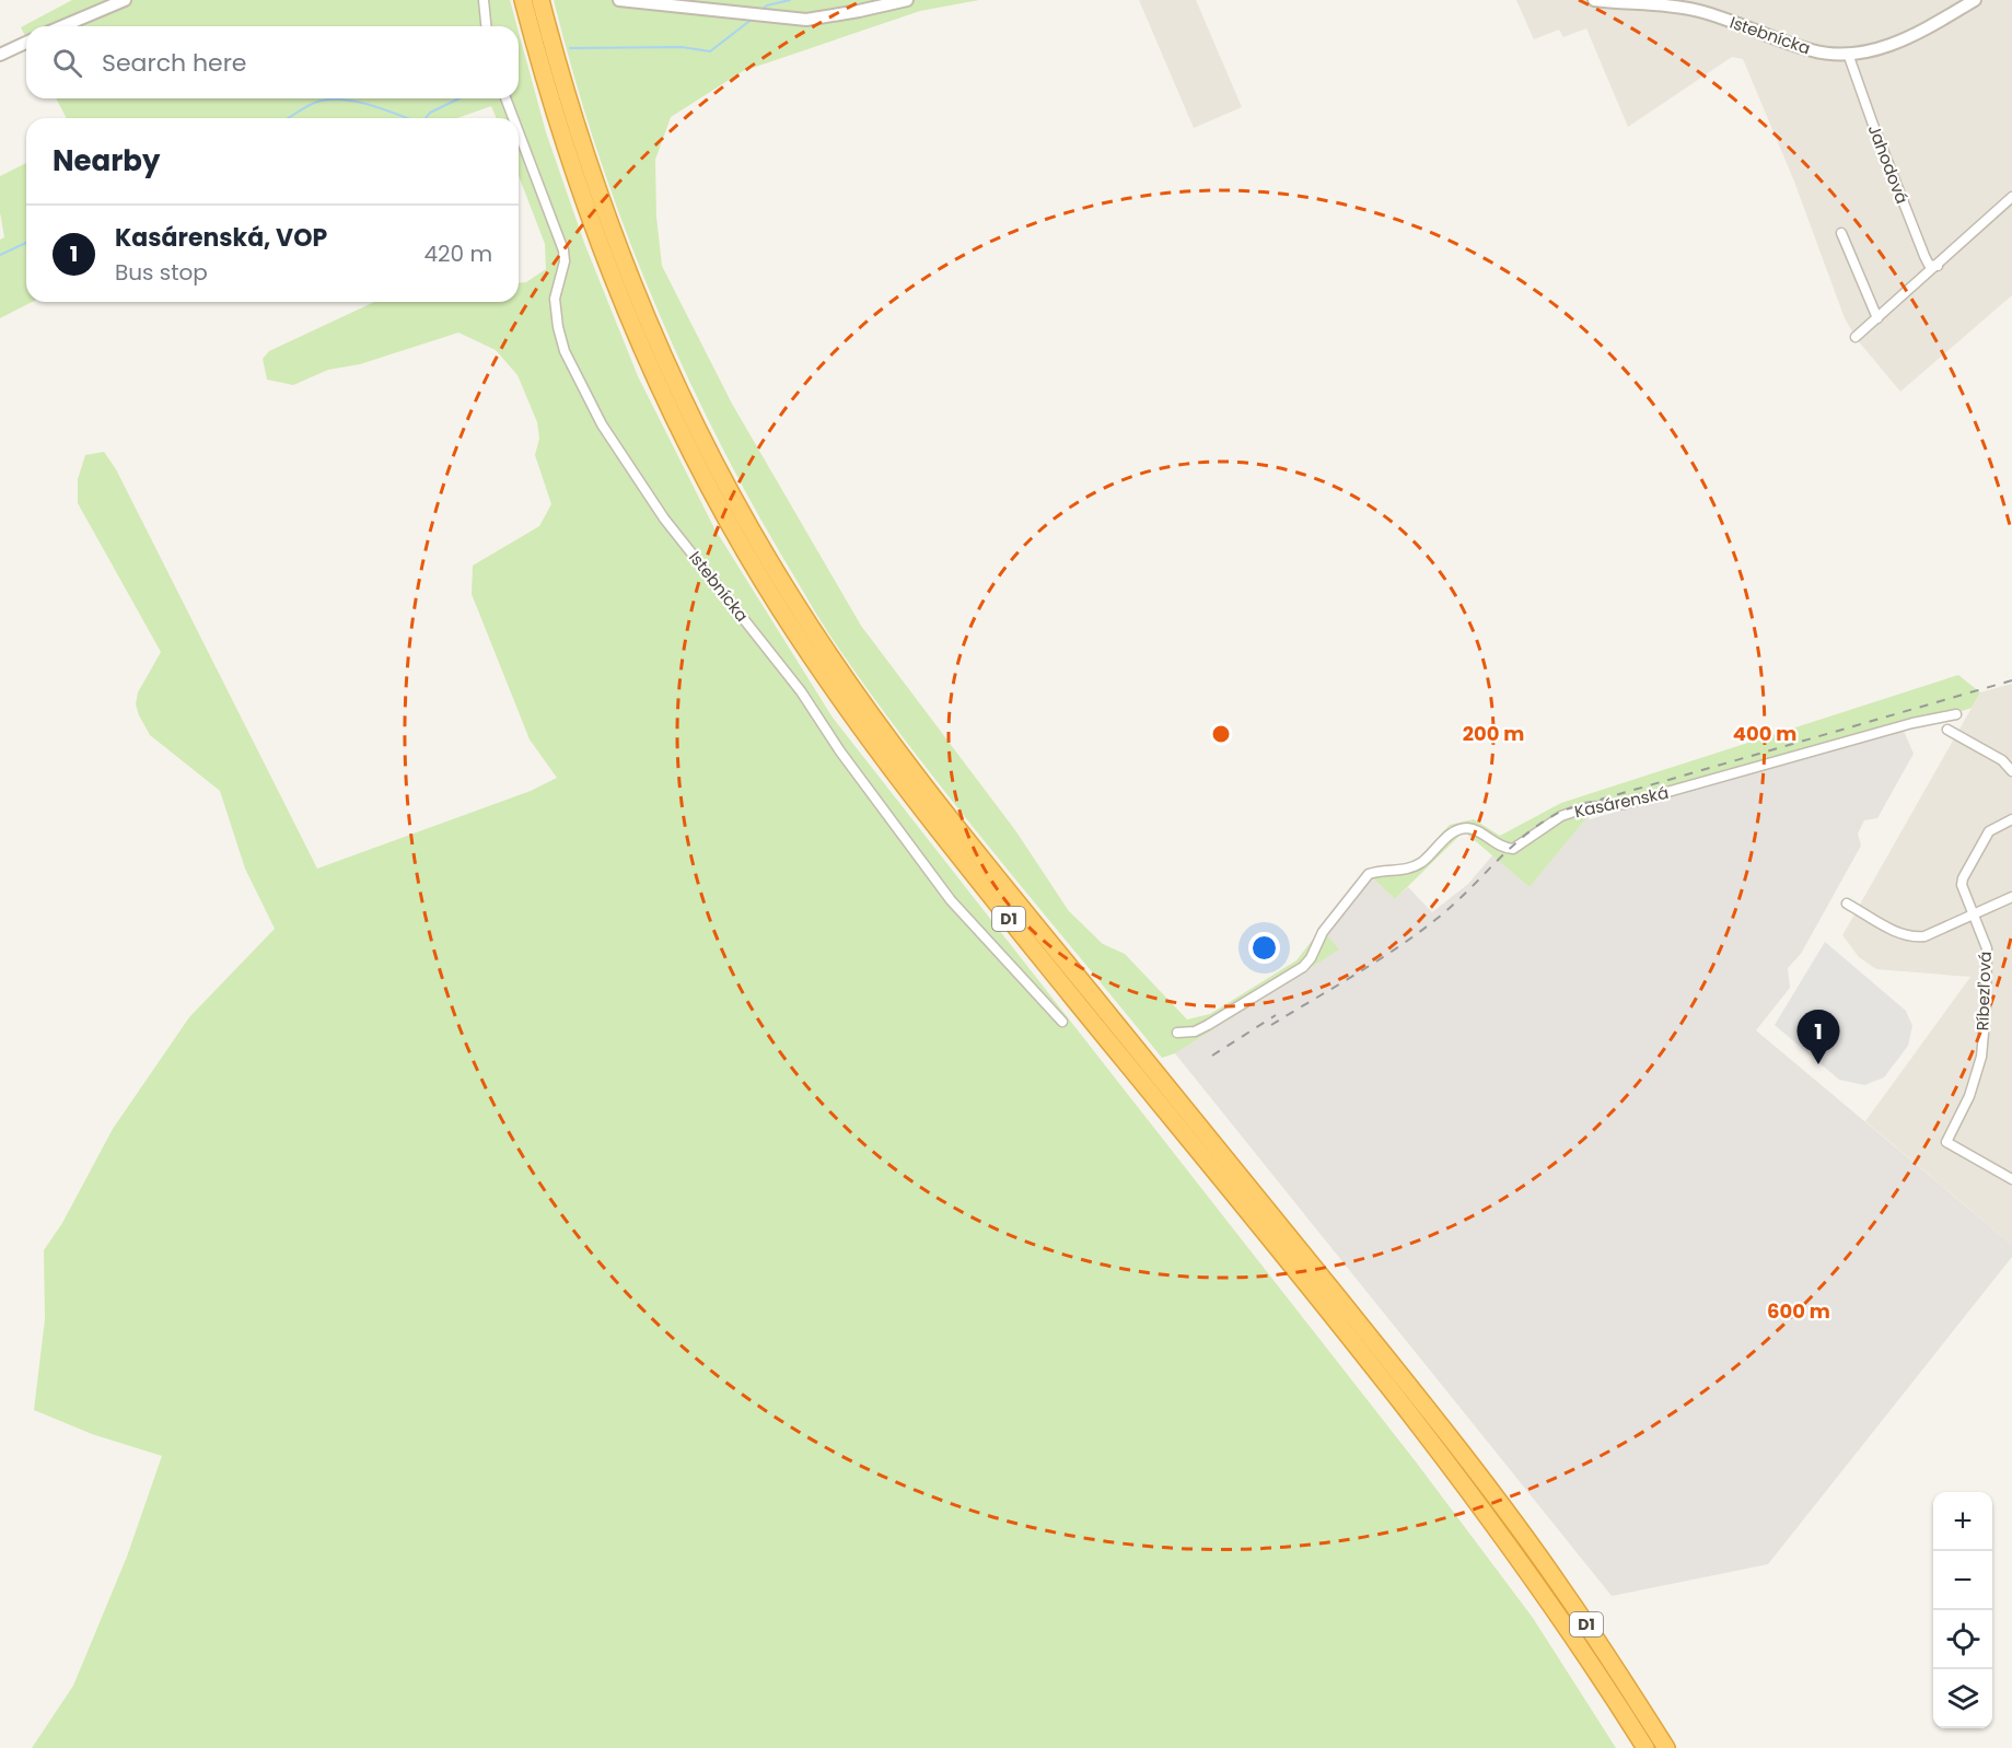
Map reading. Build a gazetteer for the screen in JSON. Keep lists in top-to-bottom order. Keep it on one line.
{"streets":{"highway":["D1"],"street":["Istebnícka","Jahodová","Kasárenská","Ríbezľová"]},"crossings":[["Istebnícka","Jahodová"]],"page":{"search":"Search here","heading":"Nearby","list":[{"mark":"1","name":"Kasárenská, VOP","note":"Bus stop","value":"420 m"}],"pins":"1","map_buttons":["+","−"]},"rings":["200 m","400 m","600 m"]}
